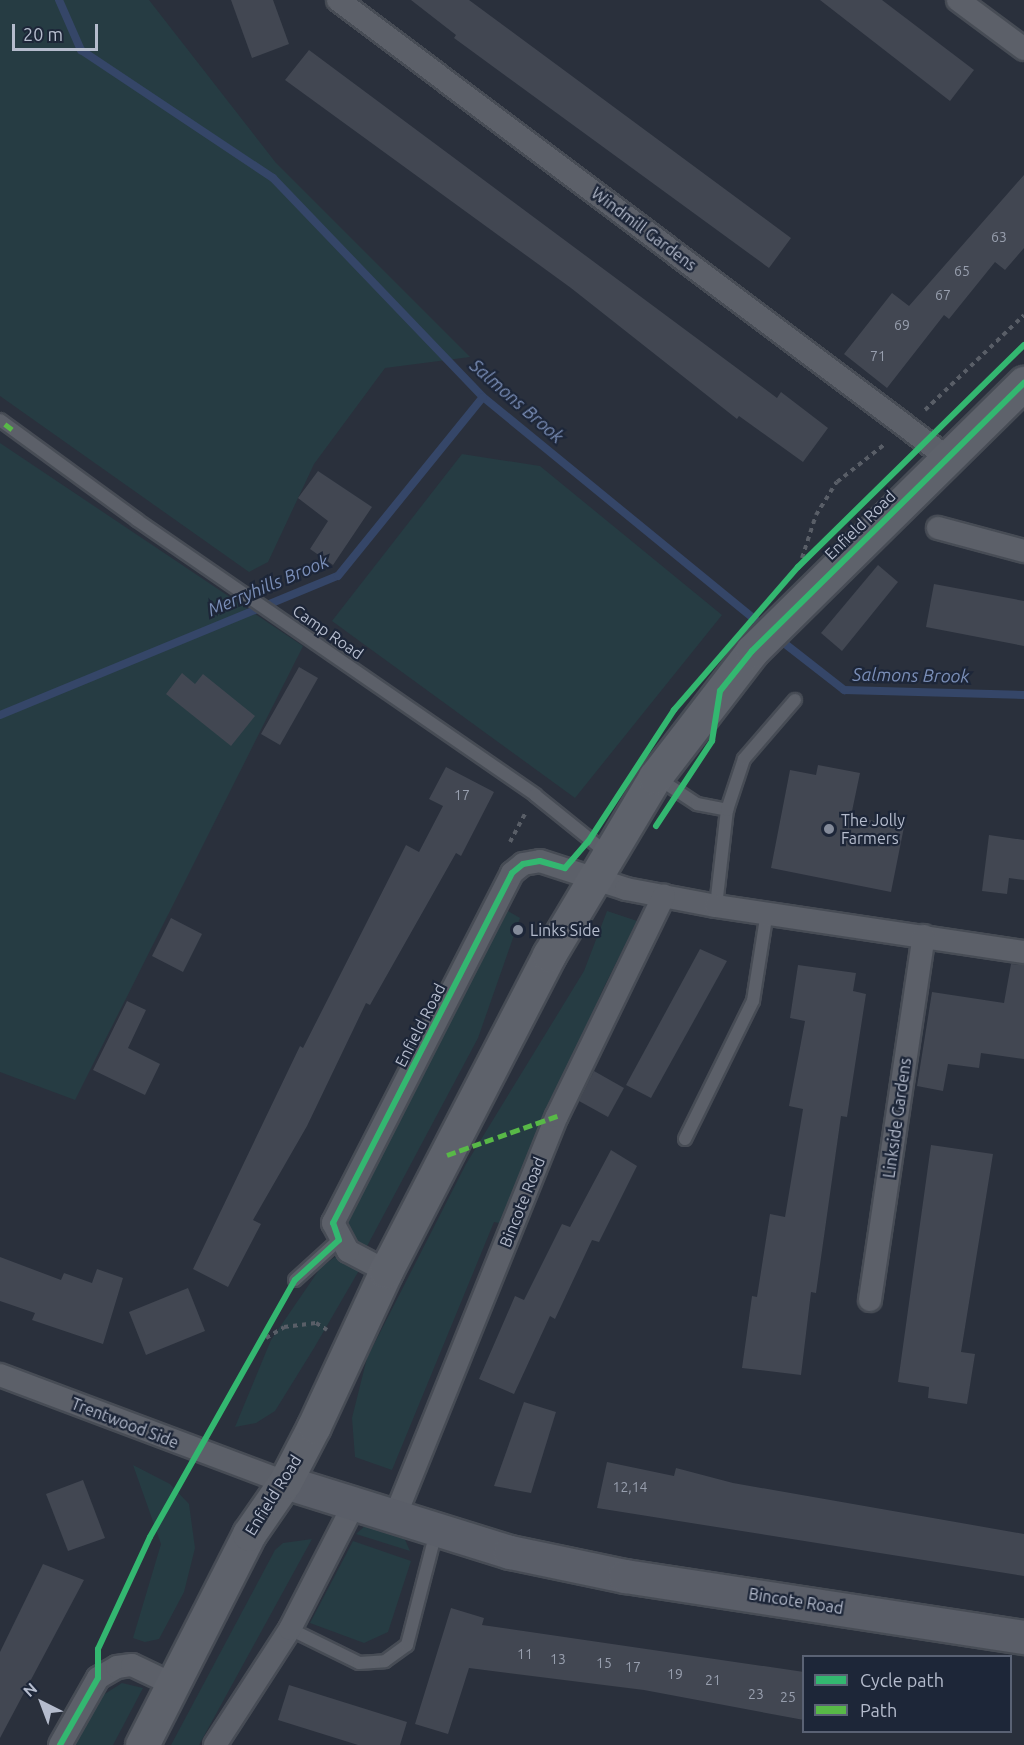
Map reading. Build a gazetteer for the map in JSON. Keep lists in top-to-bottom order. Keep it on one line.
{"streets":{"main road":["Enfield Road"],"street":["Windmill Gardens","Linkside Gardens","Bincote Road","Trentwood Side"],"lane":["Camp Road"]},"crossings":[["Windmill Gardens","Enfield Road"],["Enfield Road","Camp Road"],["Enfield Road","Bincote Road"],["Enfield Road","Trentwood Side"],["Bincote Road","Trentwood Side"]],"water":["Salmons Brook","Merryhills Brook"],"places":["The Jolly Farmers","Links Side"],"house_numbers":["63","65","67","69","71","17","12,14","11","13","15","17","19","21","23","25"],"legend":["Cycle path","Path"],"scale_bar":"20 m","north":"top left"}
